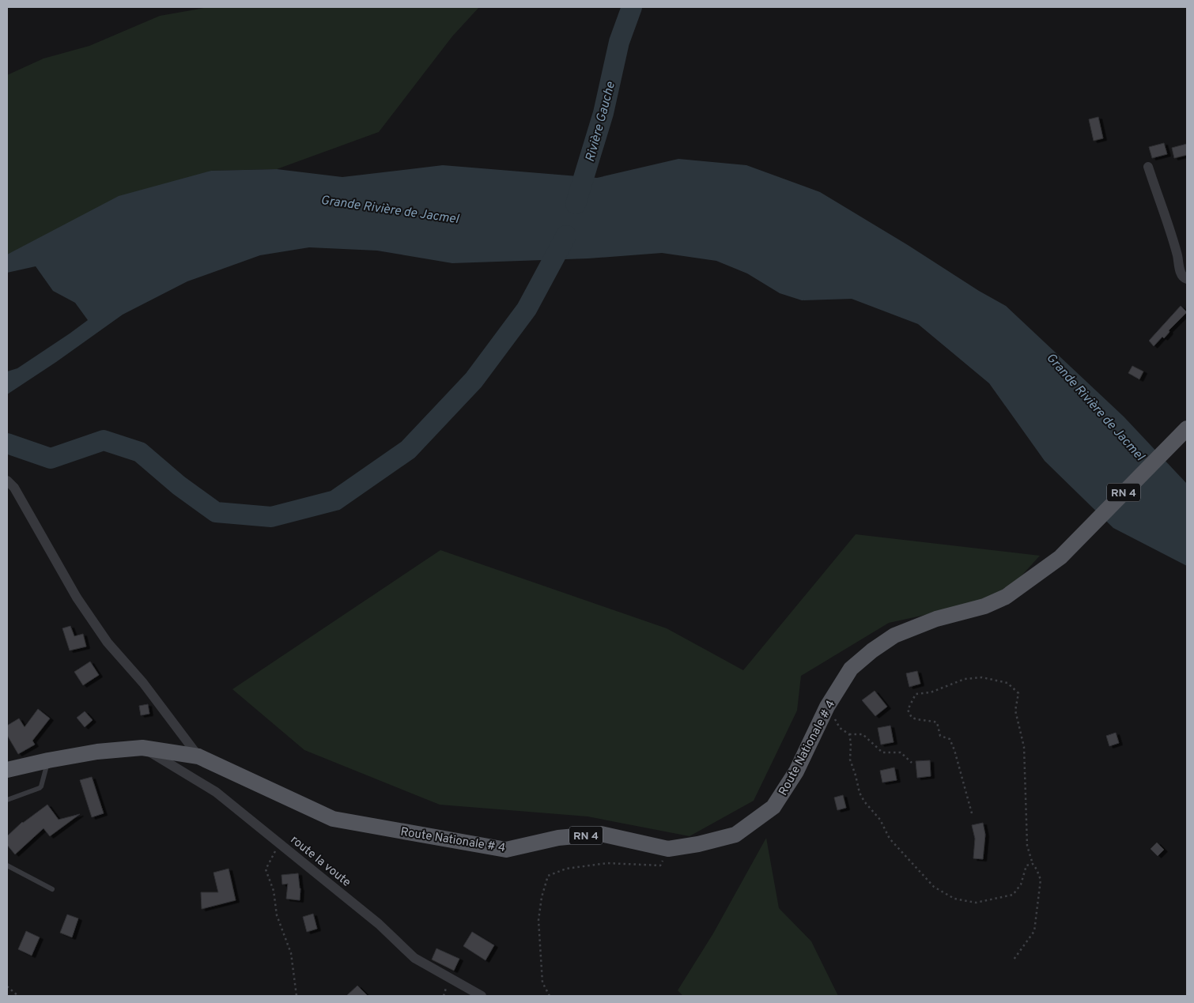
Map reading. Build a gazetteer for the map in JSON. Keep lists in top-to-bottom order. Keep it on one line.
{"streets":{"main road":["RN 4","Route Nationale # 4"],"street":["route la voute"]},"crossings":[["Route Nationale # 4","route la voute"]],"water":["Rivière Gauche","Grande Rivière de Jacmel"]}
